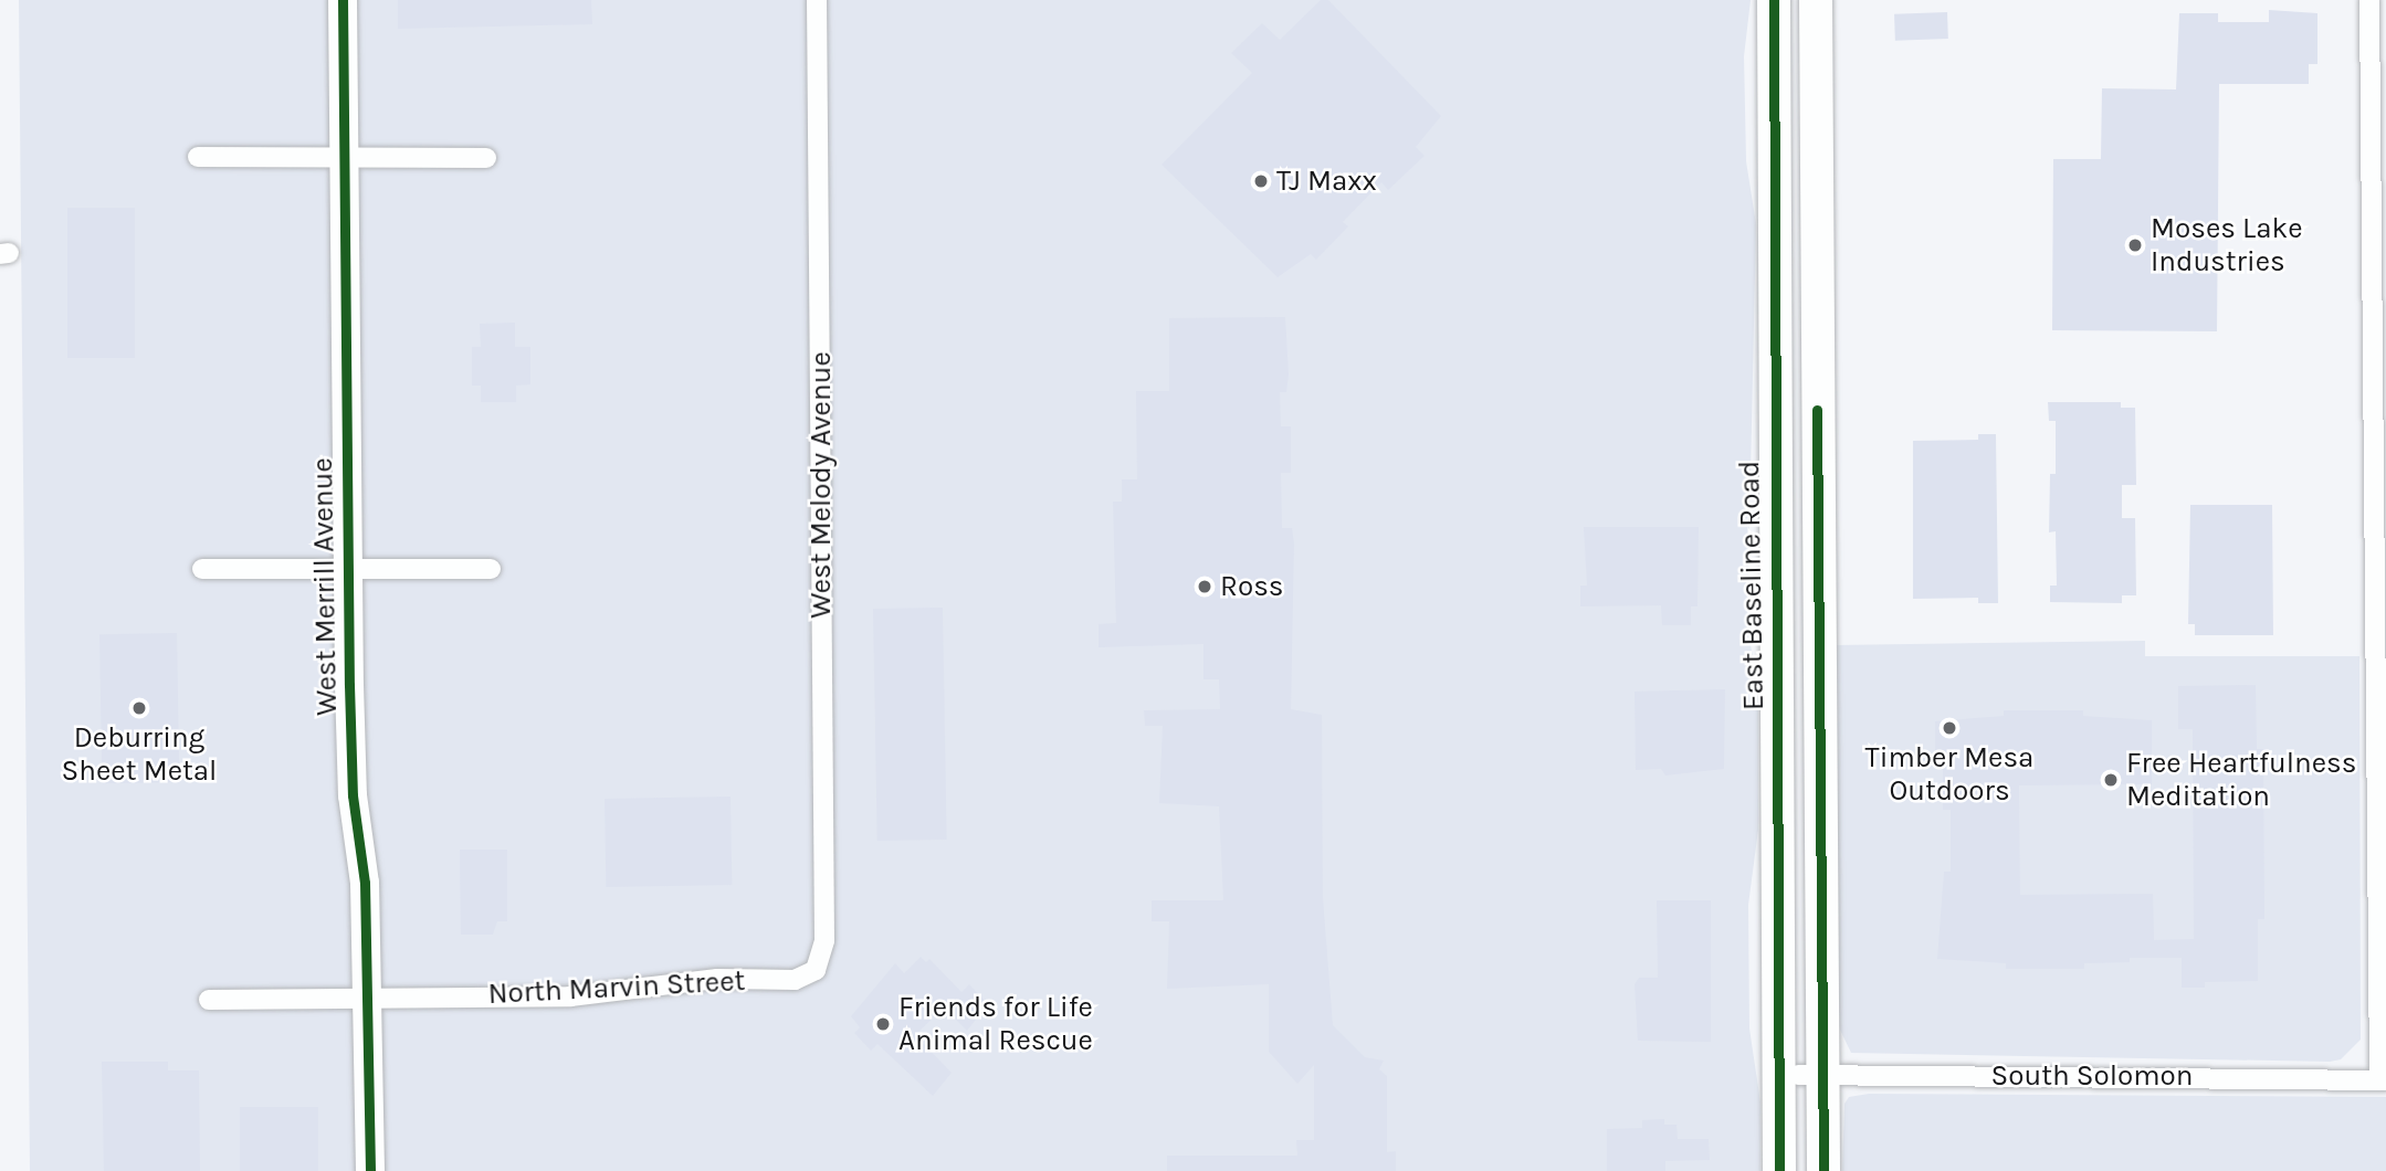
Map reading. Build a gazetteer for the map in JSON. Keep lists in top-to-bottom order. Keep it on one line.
{"streets":{"main road":["East Baseline Road"],"street":["West Melody Avenue","West Merrill Avenue","North Marvin Street","South Solomon"]},"crossings":[["West Melody Avenue","North Marvin Street"],["West Merrill Avenue","North Marvin Street"]],"places":["TJ Maxx","Moses Lake Industries","Ross","Deburring Sheet Metal","Timber Mesa Outdoors","Free Heartfulness Meditation","Friends for Life Animal Rescue"]}
